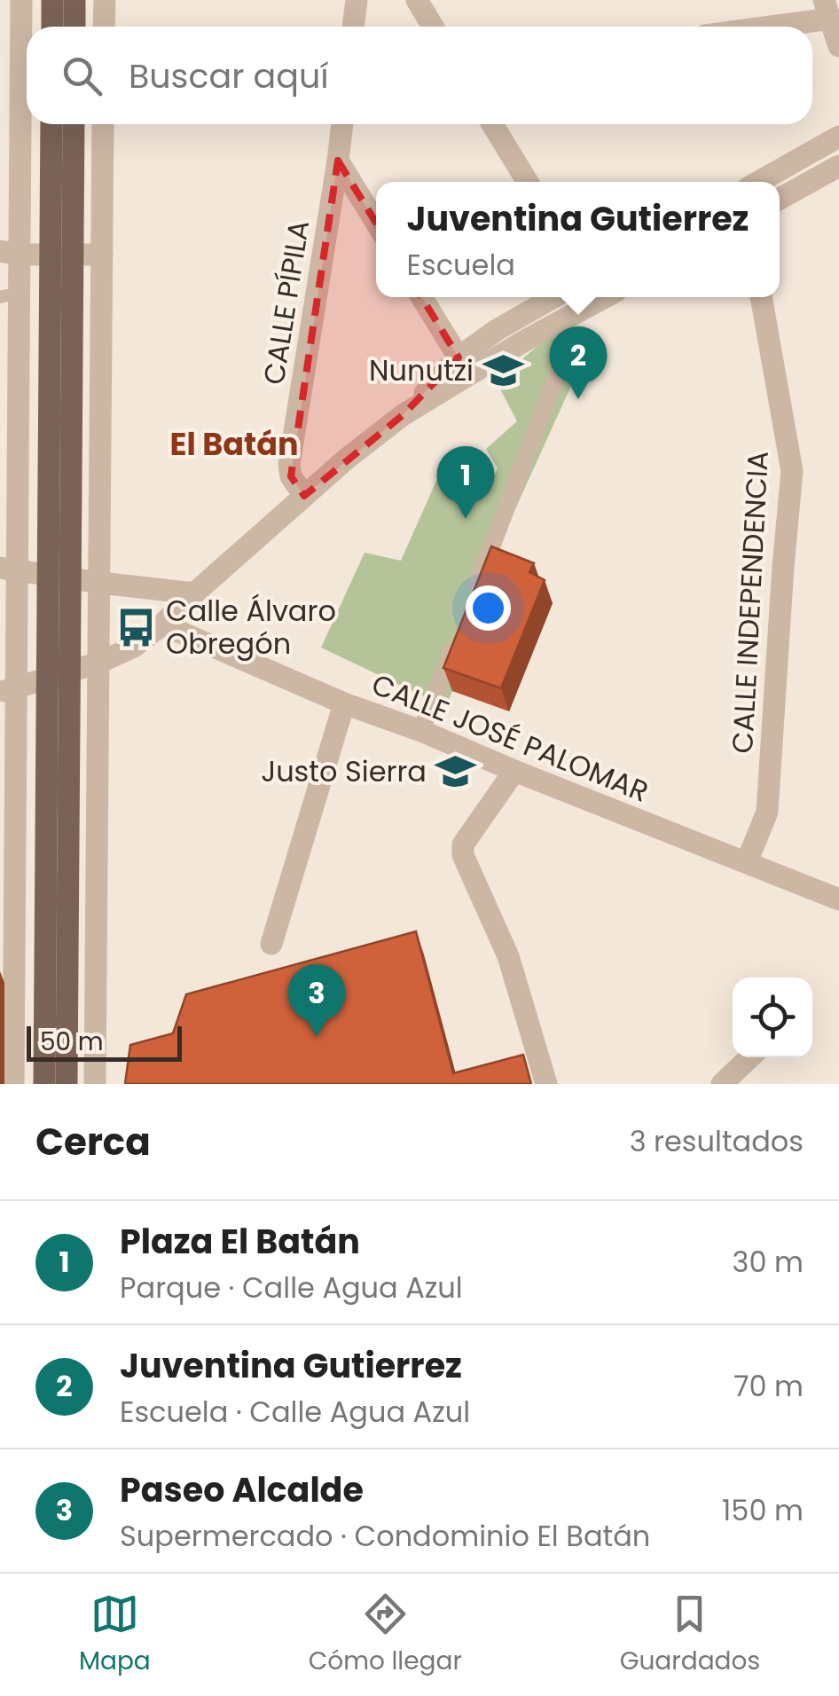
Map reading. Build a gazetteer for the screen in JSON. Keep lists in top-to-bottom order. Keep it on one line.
{"streets":{"street":["CALLE PÍPILA","CALLE INDEPENDENCIA","CALLE JOSÉ PALOMAR"]},"crossings":[["CALLE INDEPENDENCIA","CALLE JOSÉ PALOMAR"]],"districts":["El Batán"],"places":{"school or university":["Nunutzi","Justo Sierra"],"bus stop":["Calle Álvaro Obregón"]},"scale_bar":"50 m","page":{"search":"Buscar aquí","popup":["Juventina Gutierrez","Escuela"],"pins":["2","1","3"],"scale":"50 m","heading":["Cerca","3 resultados"],"list":[{"mark":"1","name":"Plaza El Batán","note":"Parque · Calle Agua Azul","value":"30 m"},{"mark":"2","name":"Juventina Gutierrez","note":"Escuela · Calle Agua Azul","value":"70 m"},{"mark":"3","name":"Paseo Alcalde","note":"Supermercado · Condominio El Batán","value":"150 m"}],"nav":["Mapa","Cómo llegar","Guardados"]}}
